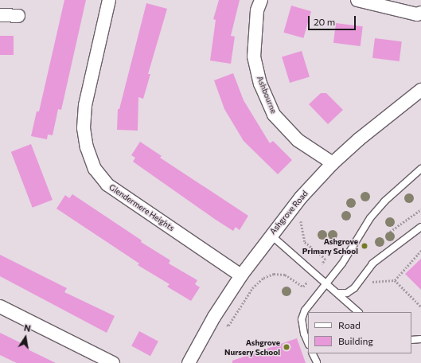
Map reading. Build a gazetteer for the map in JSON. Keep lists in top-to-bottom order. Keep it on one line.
{"streets":{"street":["Ashbourne","Glendermere Heights","Ashgrove Road"]},"crossings":[["Ashbourne","Ashgrove Road"],["Glendermere Heights","Ashgrove Road"]],"places":["Ashgrove Primary School","Ashgrove Nursery School"],"legend":["Road","Building"],"scale_bar":"20 m","north":"top"}
